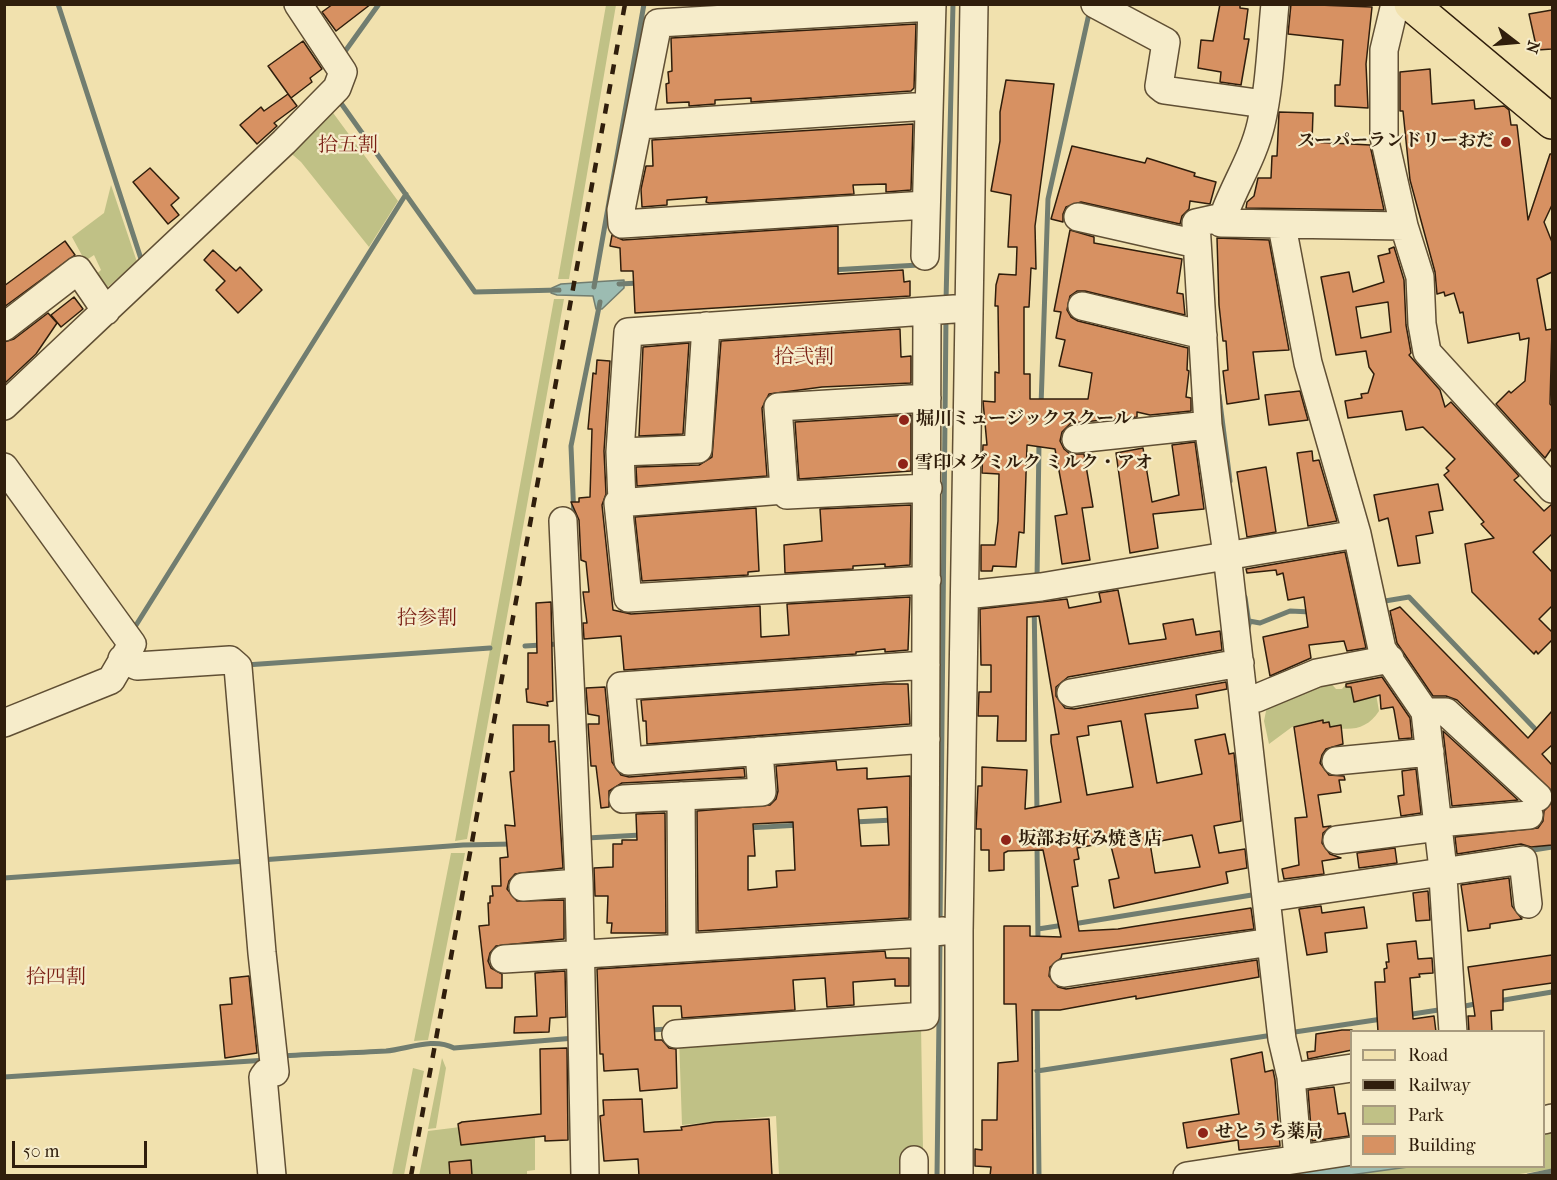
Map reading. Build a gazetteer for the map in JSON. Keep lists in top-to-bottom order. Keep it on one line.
{"districts":["拾五割","拾弐割","拾参割","拾四割"],"places":["スーパーランドリーおだ","堀川ミュージックスクール","雪印メグミルク ミルク・アオ","坂部お好み焼き店","せとうち薬局"],"legend":["Road","Railway","Park","Building"],"scale_bar":"50 m","north":"right"}
